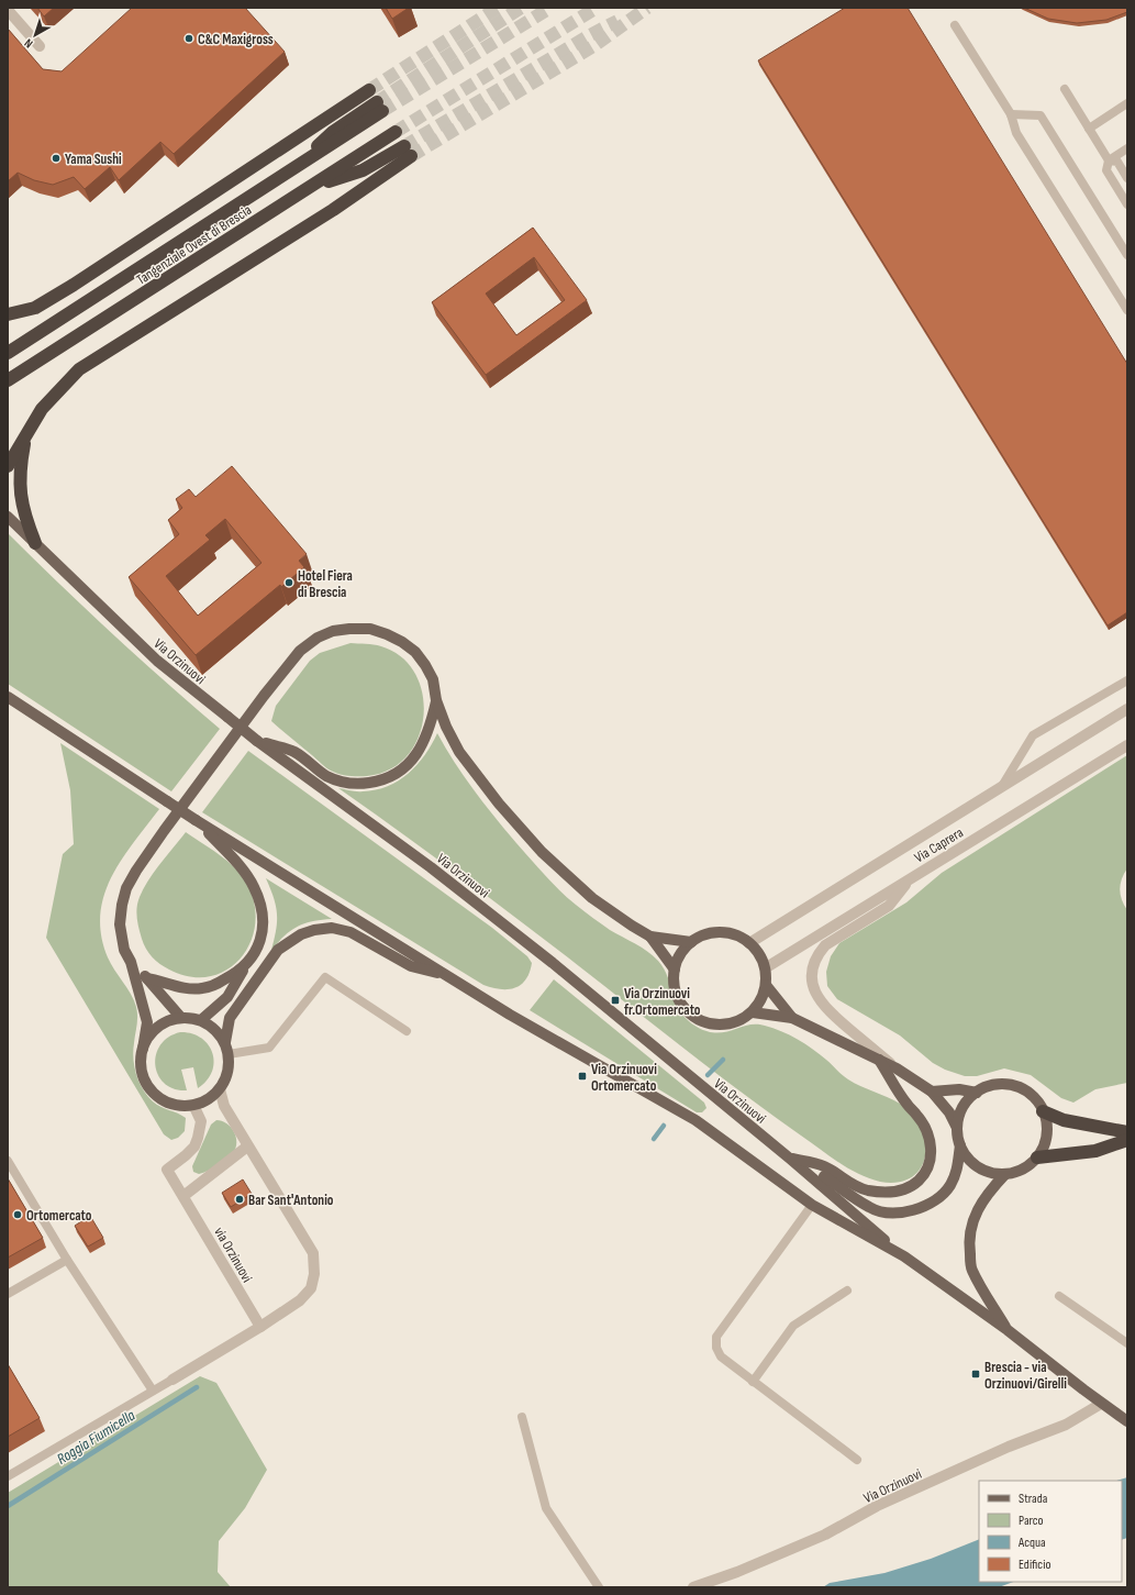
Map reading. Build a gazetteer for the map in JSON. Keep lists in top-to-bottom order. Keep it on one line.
{"streets":{"highway":["Tangenziale Ovest di Brescia"],"main road":["Via Orzinuovi"],"street":["Via Caprera","via Orzinuovi"]},"water":["Roggia Fiumicella"],"places":{"other":["C&C Maxigross","Yama Sushi","Hotel Fiera di Brescia","Bar Sant'Antonio","Ortomercato"],"transit":["Via Orzinuovi fr.Ortomercato","Via Orzinuovi Ortomercato","Brescia - via Orzinuovi/Girelli"]},"legend":["Strada","Parco","Acqua","Edificio"],"north":"bottom left"}
